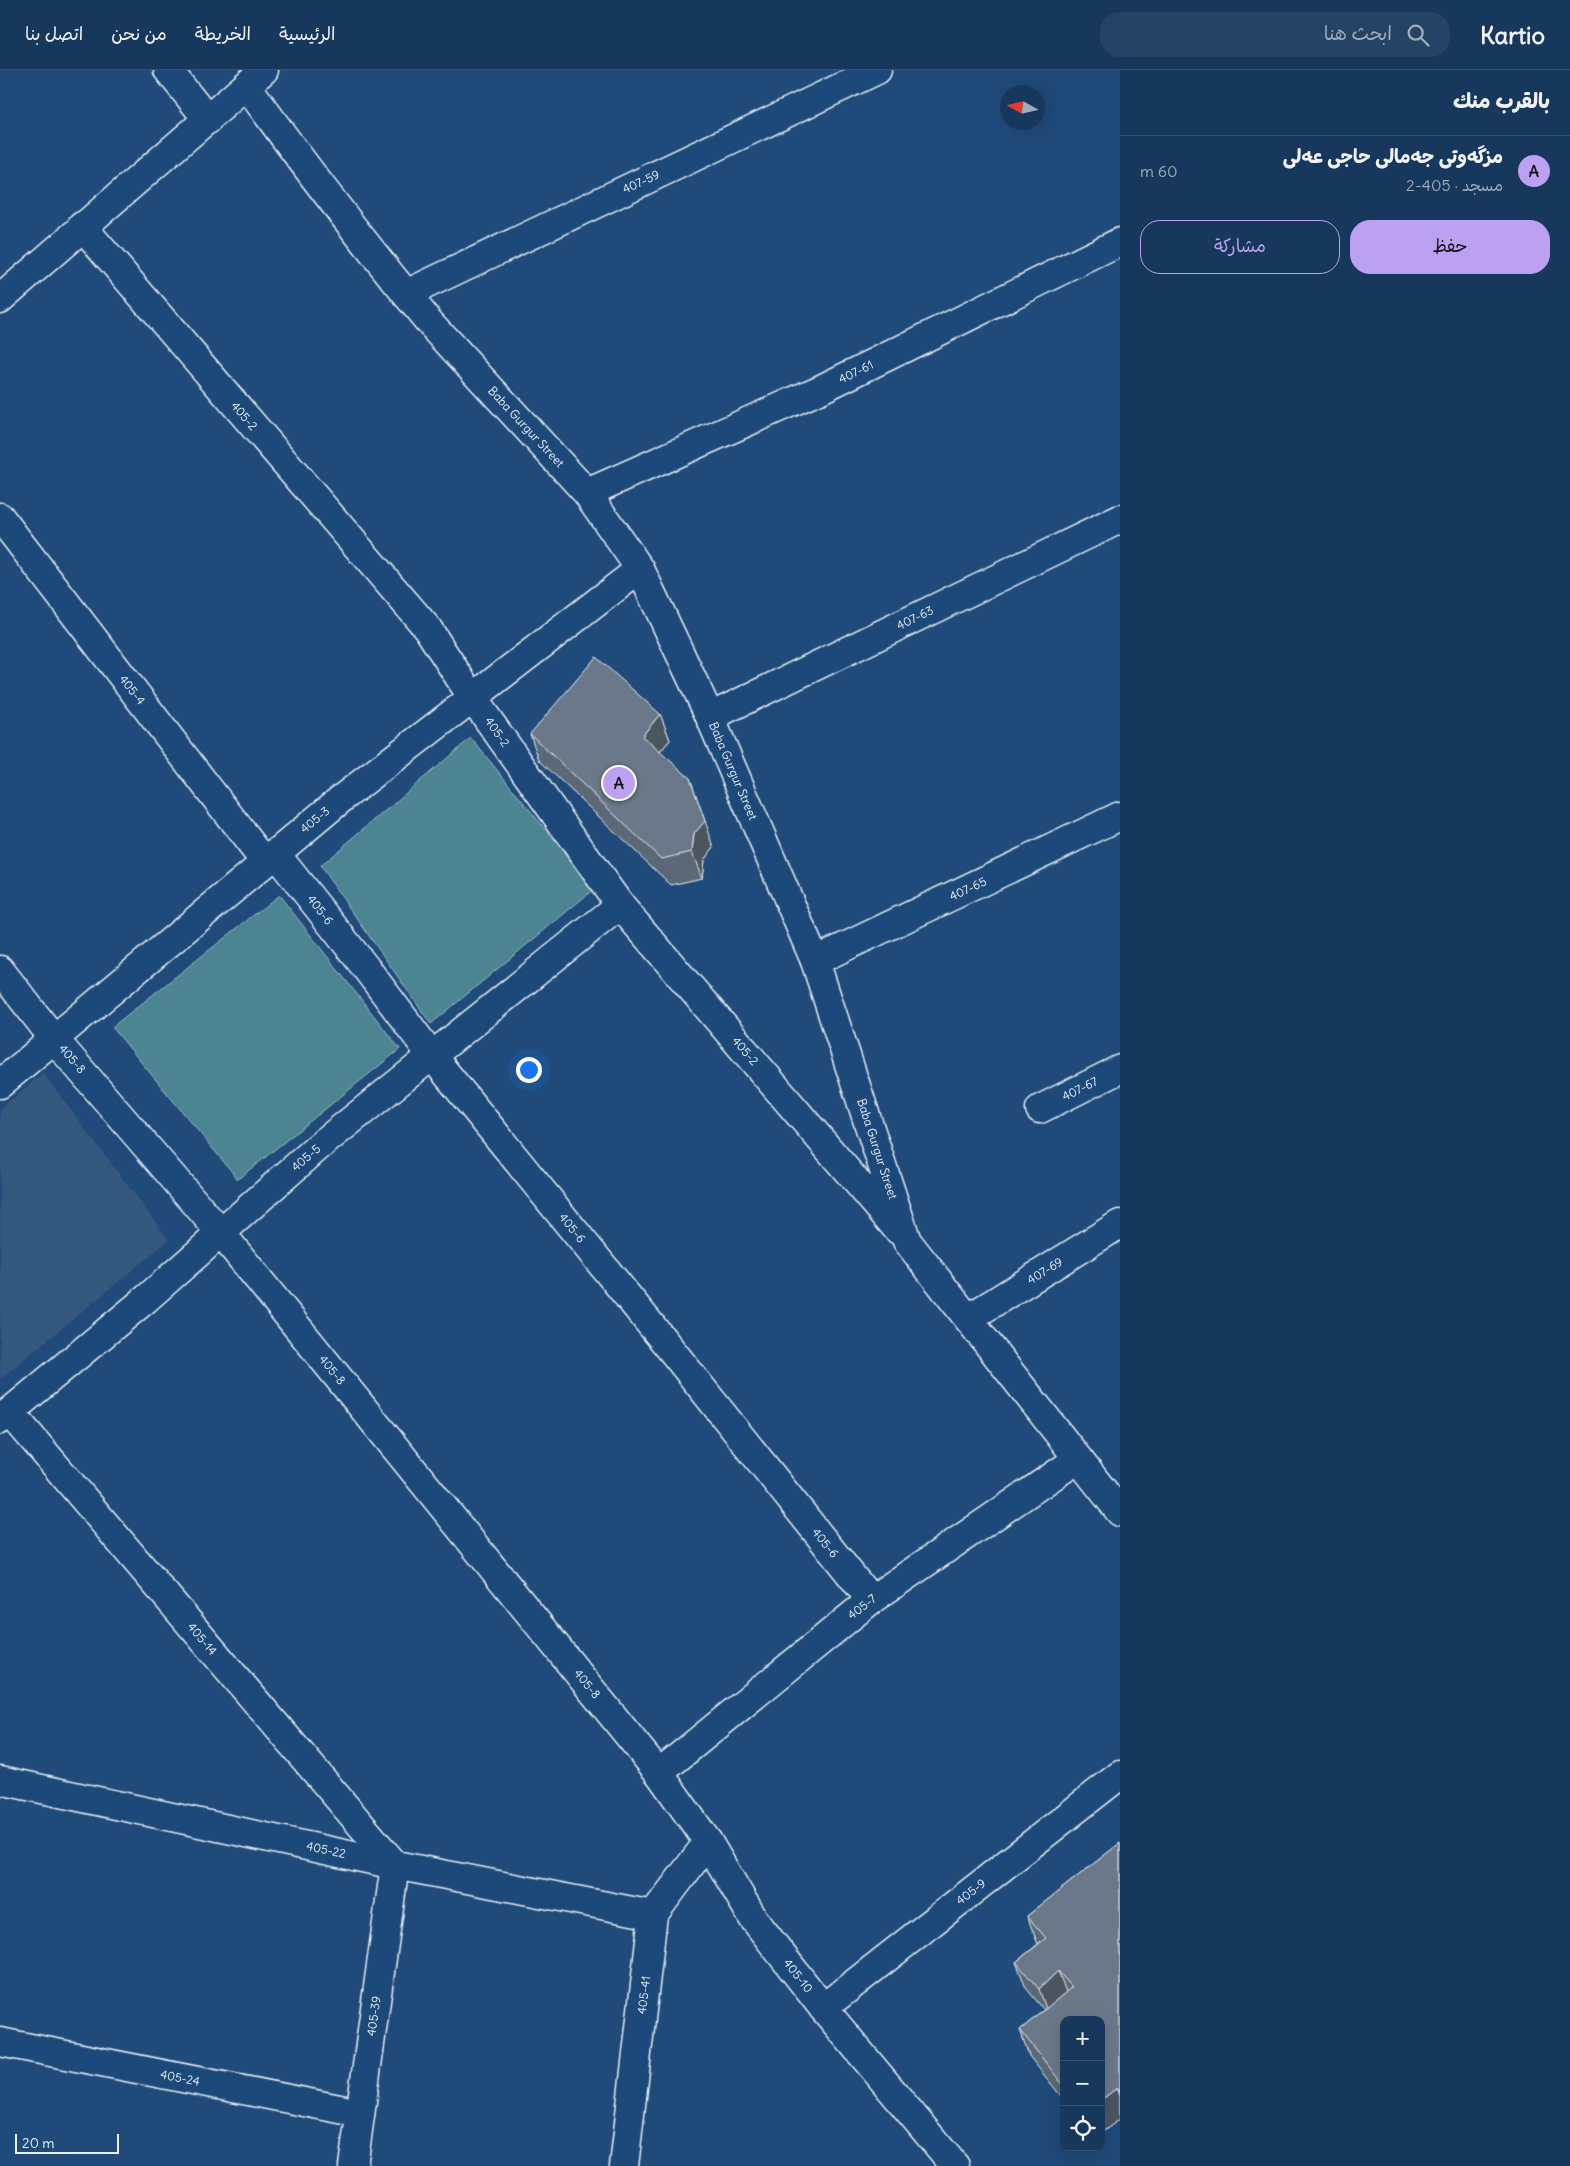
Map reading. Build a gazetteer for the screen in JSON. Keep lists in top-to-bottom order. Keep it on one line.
{"streets":{"street":["407-59","407-61","405-2","Baba Gurgur Street","407-63","405-4","405-3","407-65","405-6","405-8","407-67","405-5","407-69","405-7","405-14","405-22","405-9","405-10","405-41","405-39","405-24"]},"crossings":[["407-59","Baba Gurgur Street"],["407-61","Baba Gurgur Street"],["405-2","Baba Gurgur Street"],["405-2","405-3"],["405-2","405-5"],["Baba Gurgur Street","407-63"],["Baba Gurgur Street","405-3"],["Baba Gurgur Street","407-65"],["Baba Gurgur Street","407-69"],["Baba Gurgur Street","405-7"],["405-4","405-3"],["405-4","405-6"],["405-3","405-6"],["405-3","405-8"],["405-6","405-5"],["405-6","405-7"],["405-8","405-5"],["405-8","405-7"],["405-8","405-10"],["405-5","405-14"],["405-7","405-10"],["405-14","405-22"],["405-14","405-39"],["405-22","405-41"],["405-22","405-39"],["405-9","405-10"],["405-39","405-24"]],"scale_bar":"20 m","north":"left","page":{"header":"Kartio","search":"ابحث هنا","nav":["الرئيسية","الخريطة","من نحن","اتصل بنا"],"heading":"بالقرب منك","list":[{"mark":"A","name":"مزگەوتی جەمالی حاجی عەلی","note":"مسجد · 405-2","value":"60 m"}],"buttons":["حفظ","مشاركة"],"pins":"A","map_buttons":["+","−"],"scale":"20 m"}}
